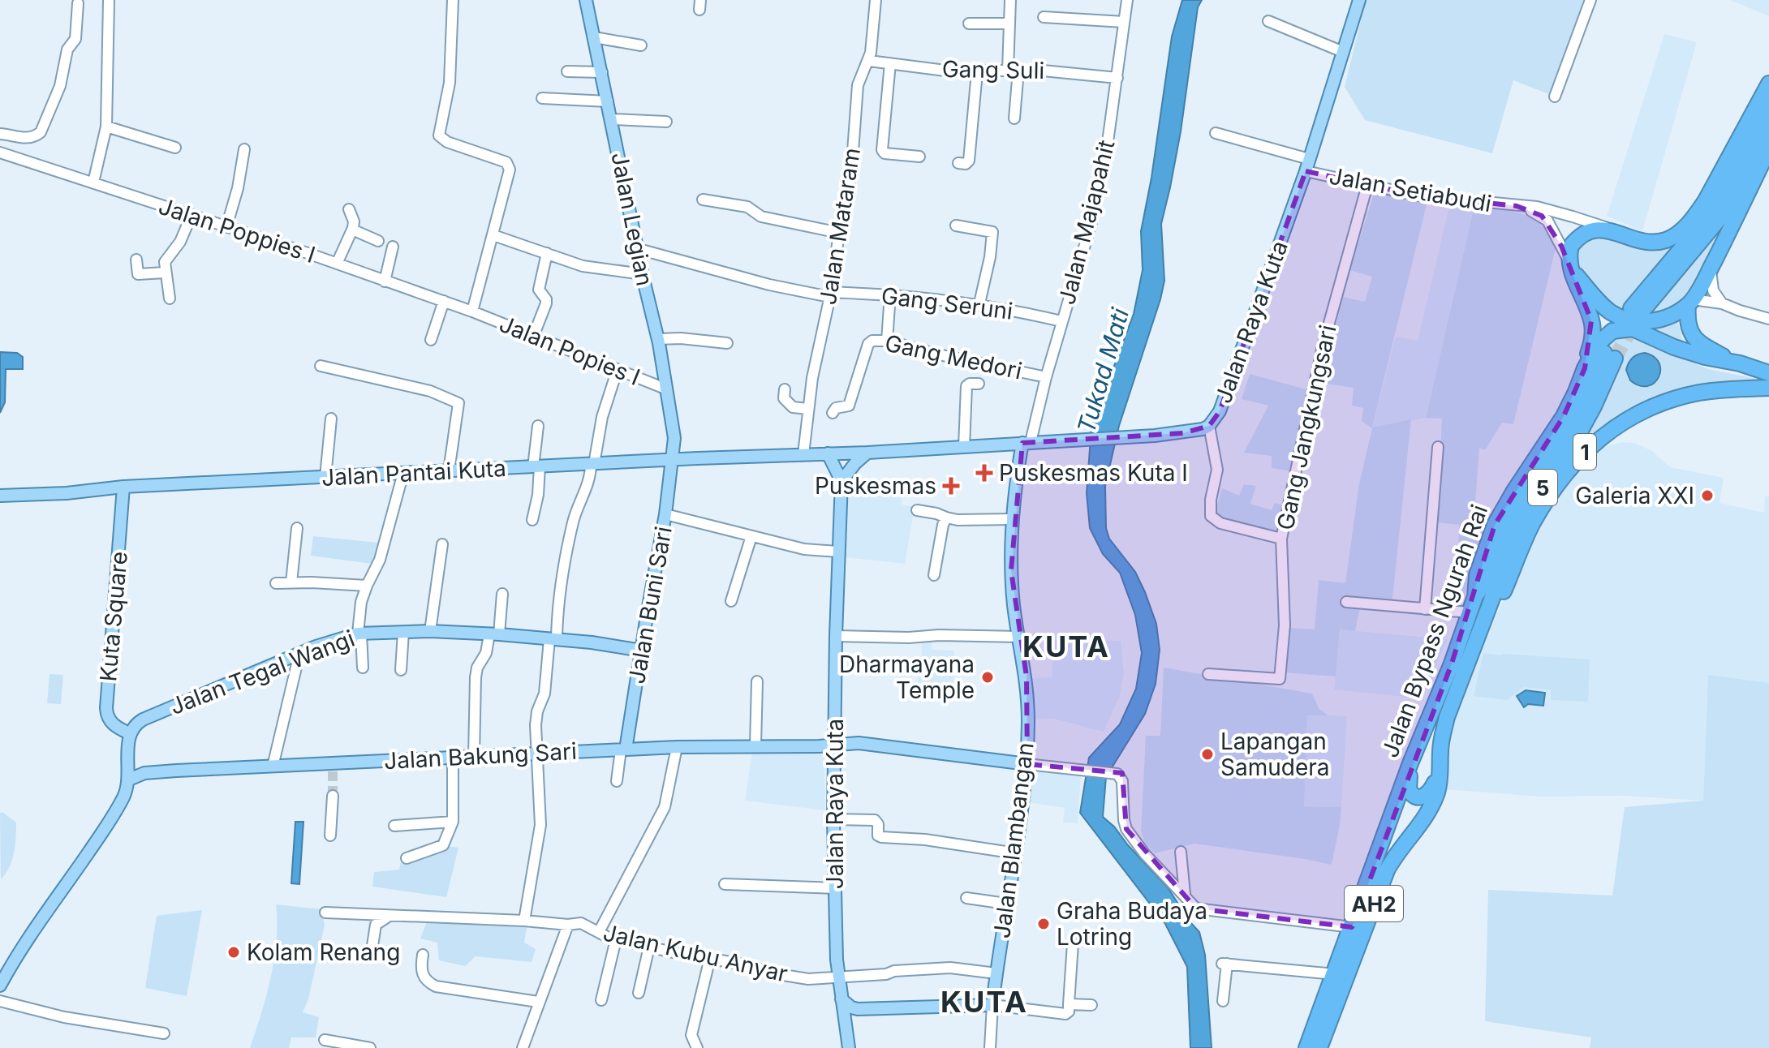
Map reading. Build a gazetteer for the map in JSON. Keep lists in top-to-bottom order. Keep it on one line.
{"streets":{"highway":["1","5","Jalan Bypass Ngurah Rai","AH2"],"main road":["Jalan Legian","Jalan Raya Kuta","Jalan Pantai Kuta","Jalan Buni Sari","Kuta Square","Jalan Tegal Wangi","Jalan Bakung Sari","Jalan Blambangan"],"street":["Gang Suli","Jalan Setiabudi","Jalan Majapahit","Jalan Mataram","Jalan Poppies I","Gang Seruni","Jalan Popies I","Gang Medori","Gang Jangkungsari","Jalan Kubu Anyar"]},"crossings":[["Gang Suli","Jalan Majapahit"],["Gang Suli","Jalan Mataram"],["Jalan Setiabudi","Jalan Raya Kuta"],["Jalan Setiabudi","Gang Jangkungsari"],["Jalan Legian","Gang Seruni"],["Jalan Legian","Jalan Popies I"],["Jalan Legian","Jalan Buni Sari"],["Jalan Majapahit","Gang Seruni"],["Jalan Majapahit","Jalan Raya Kuta"],["Jalan Majapahit","Gang Medori"],["Jalan Majapahit","Jalan Blambangan"],["Jalan Mataram","Gang Seruni"],["Jalan Mataram","Jalan Pantai Kuta"],["Jalan Poppies I","Jalan Popies I"],["Jalan Raya Kuta","Jalan Pantai Kuta"],["Jalan Raya Kuta","Jalan Bakung Sari"],["Jalan Raya Kuta","Jalan Blambangan"],["Jalan Raya Kuta","Jalan Kubu Anyar"],["Jalan Pantai Kuta","Jalan Buni Sari"],["Jalan Pantai Kuta","Kuta Square"],["5","Jalan Bypass Ngurah Rai"],["Jalan Buni Sari","Jalan Tegal Wangi"],["Jalan Buni Sari","Jalan Bakung Sari"],["Kuta Square","Jalan Tegal Wangi"],["Jalan Bakung Sari","Jalan Blambangan"],["Jalan Blambangan","Jalan Kubu Anyar"]],"districts":["KUTA","KUTA"],"water":["Tukad Mati"],"places":{"health":["Puskesmas Kuta I","Puskesmas"],"other":["Galeria XXI","Dharmayana Temple","Lapangan Samudera","Graha Budaya Lotring","Kolam Renang"]}}
